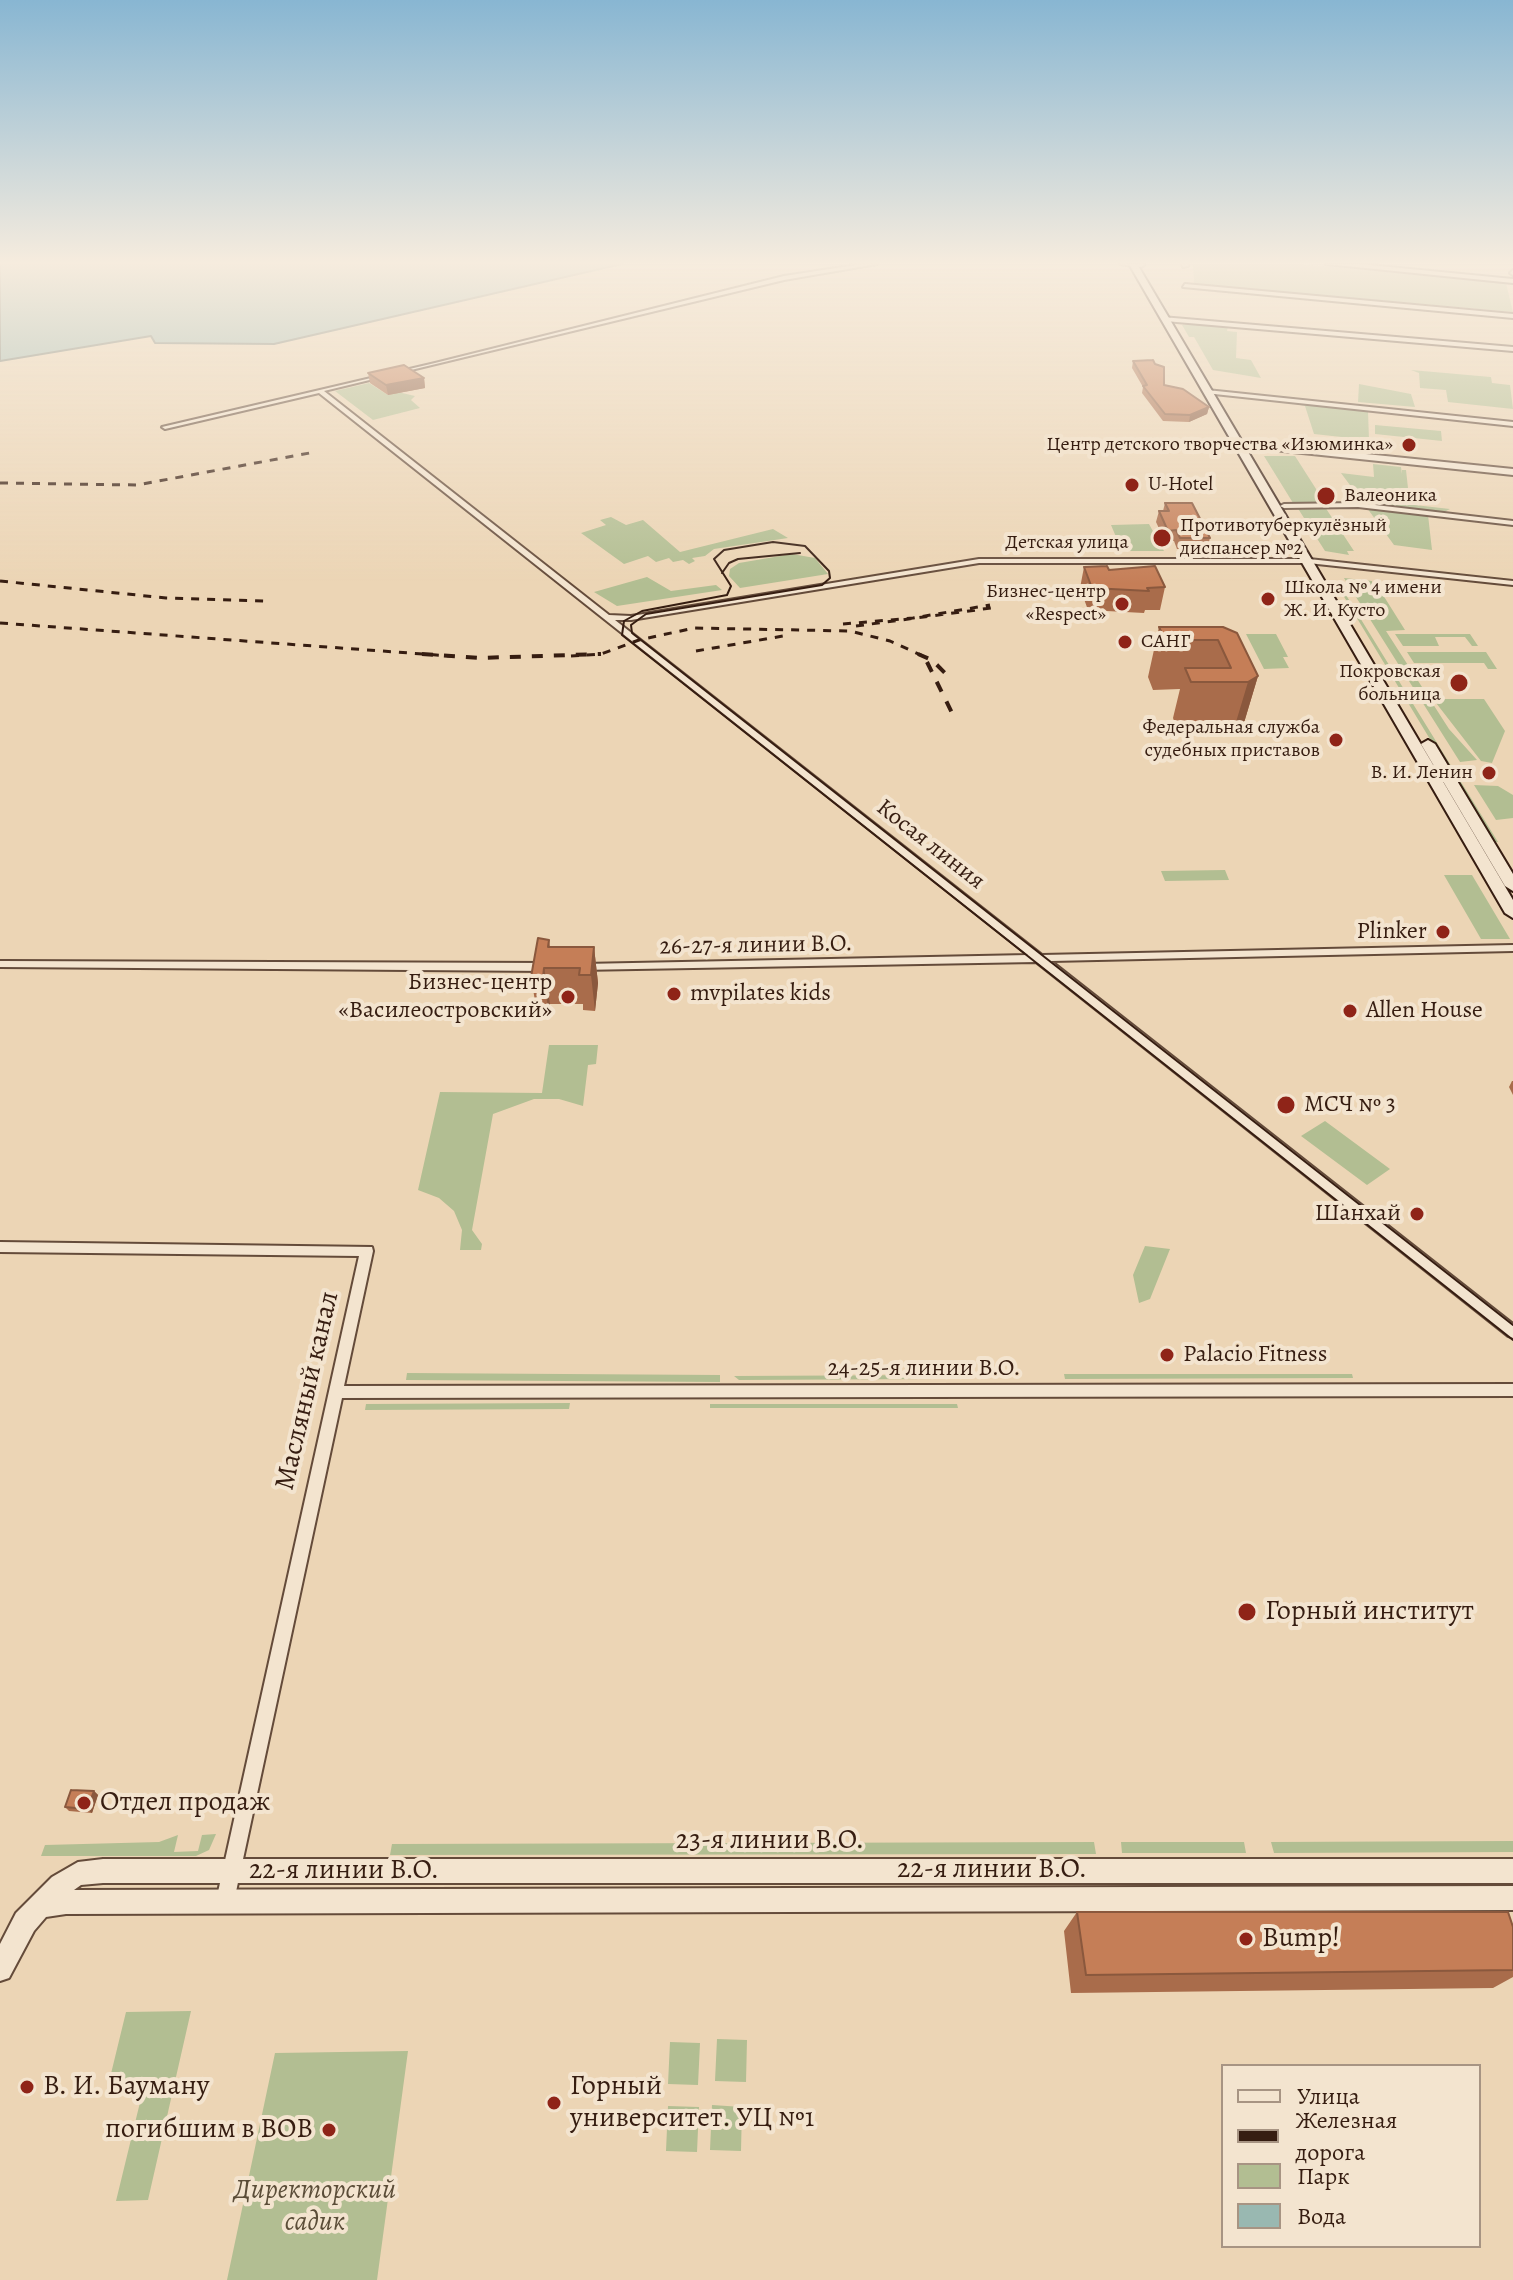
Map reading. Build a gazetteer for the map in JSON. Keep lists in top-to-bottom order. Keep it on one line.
{"streets":{"street":["Детская улица","Косая линия","26-27-я линии В.О.","24-25-я линии В.О.","Масляный канал","23-я линии В.О.","22-я линии В.О."]},"crossings":[["Детская улица","Косая линия"],["Косая линия","26-27-я линии В.О."],["24-25-я линии В.О.","Масляный канал"],["Масляный канал","23-я линии В.О."],["Масляный канал","22-я линии В.О."],["23-я линии В.О.","22-я линии В.О."]],"parks":["Директорский садик"],"places":["Центр детского творчества «Изюминка»","U-Hotel","Валеоника","Противотуберкулёзный диспансер №2","Школа № 4 имени Ж. И. Кусто","Бизнес-центр «Respect»","САНГ","Покровская больница","Федеральная служба судебных приставов","В. И. Ленин","Plinker","mvpilates kids","Бизнес-центр «Василеостровский»","Allen House","МСЧ № 3","Шанхай","Palacio Fitness","Горный институт","Отдел продаж","Bump!","В. И. Бауману","Горный университет. УЦ №1","погибшим в ВОВ"],"legend":["Улица","Железная дорога","Парк","Вода"]}
